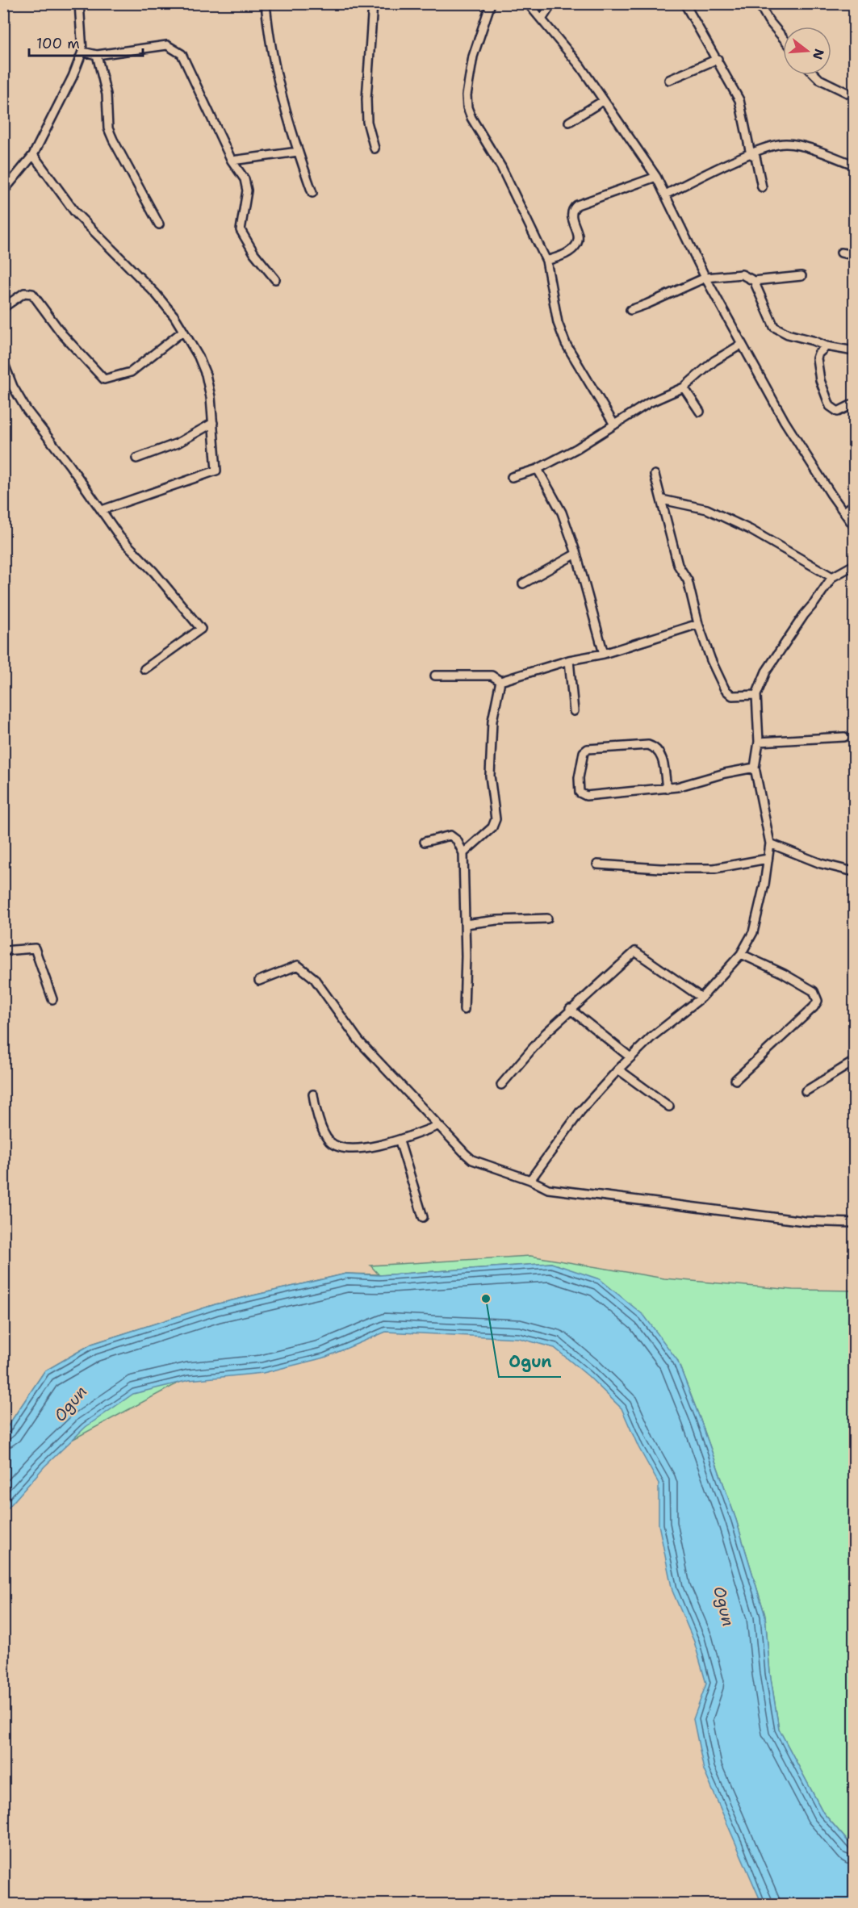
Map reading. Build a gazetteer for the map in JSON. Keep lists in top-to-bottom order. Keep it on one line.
{"water":["Ogun"],"places":["Ogun"],"scale_bar":"100 m","north":"right"}
